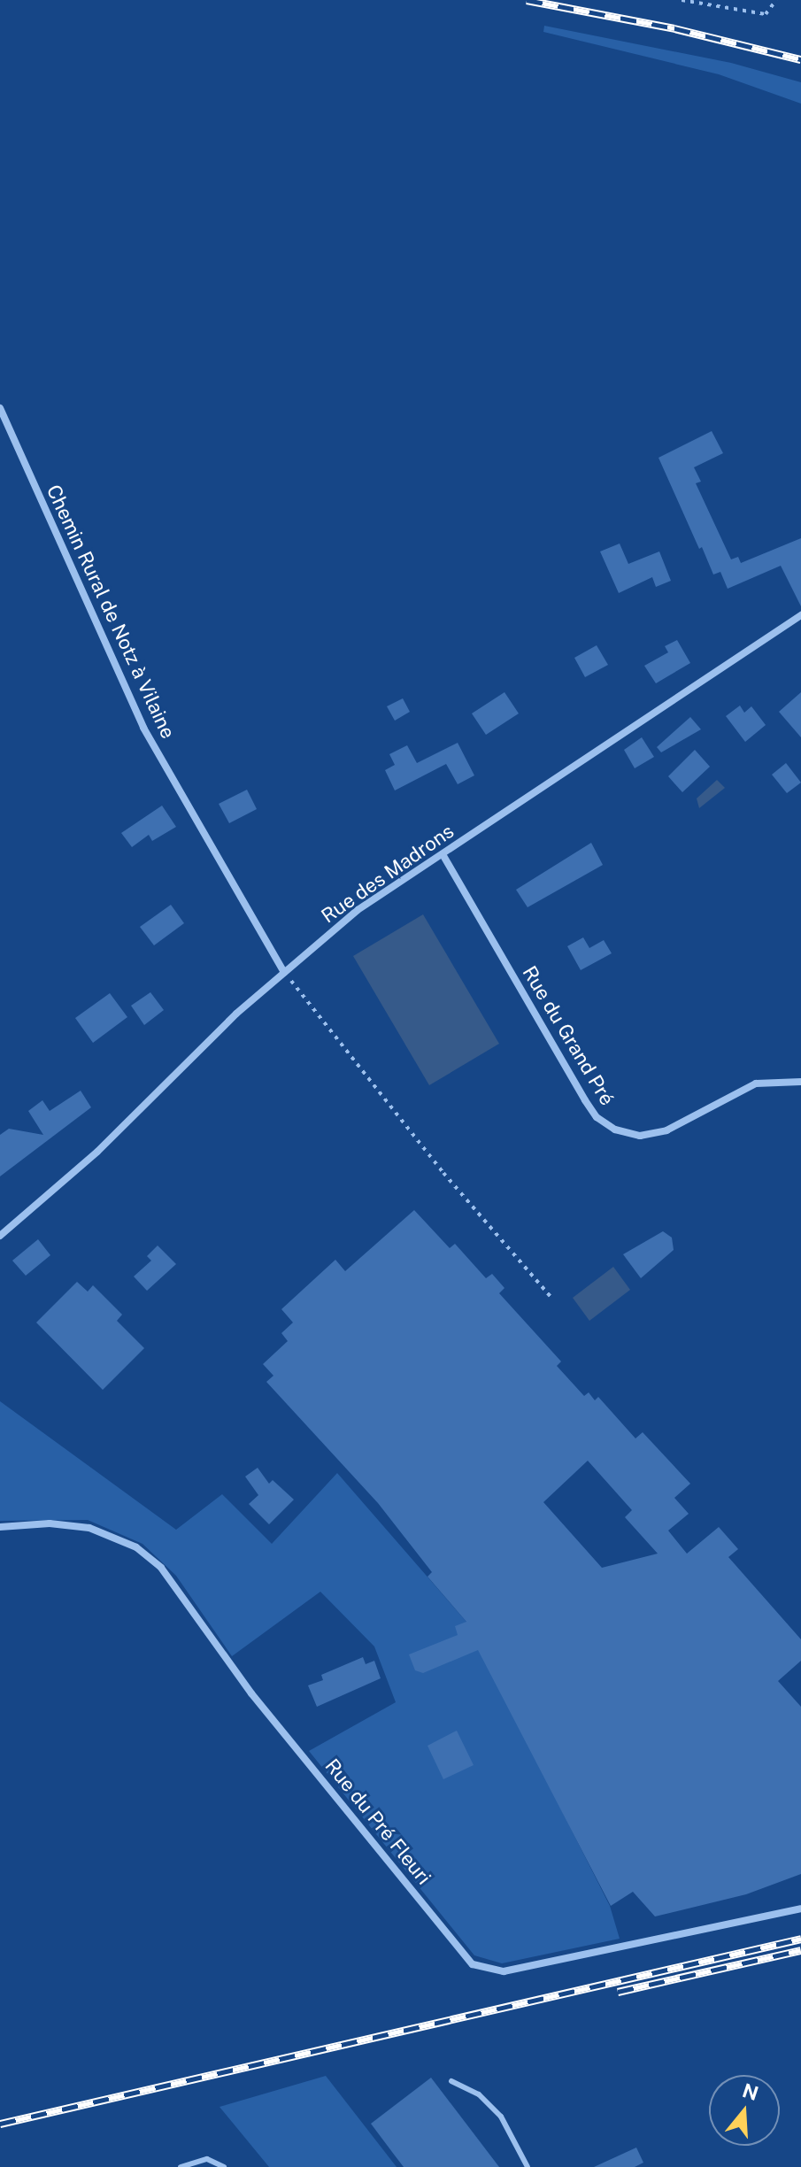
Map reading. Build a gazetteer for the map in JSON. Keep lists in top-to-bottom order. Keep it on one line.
{"streets":{"street":["Chemin Rural de Notz à Vilaine","Rue des Madrons","Rue du Grand Pré","Rue du Pré Fleuri"]},"crossings":[["Chemin Rural de Notz à Vilaine","Rue des Madrons"],["Rue des Madrons","Rue du Grand Pré"]],"north":"top"}
